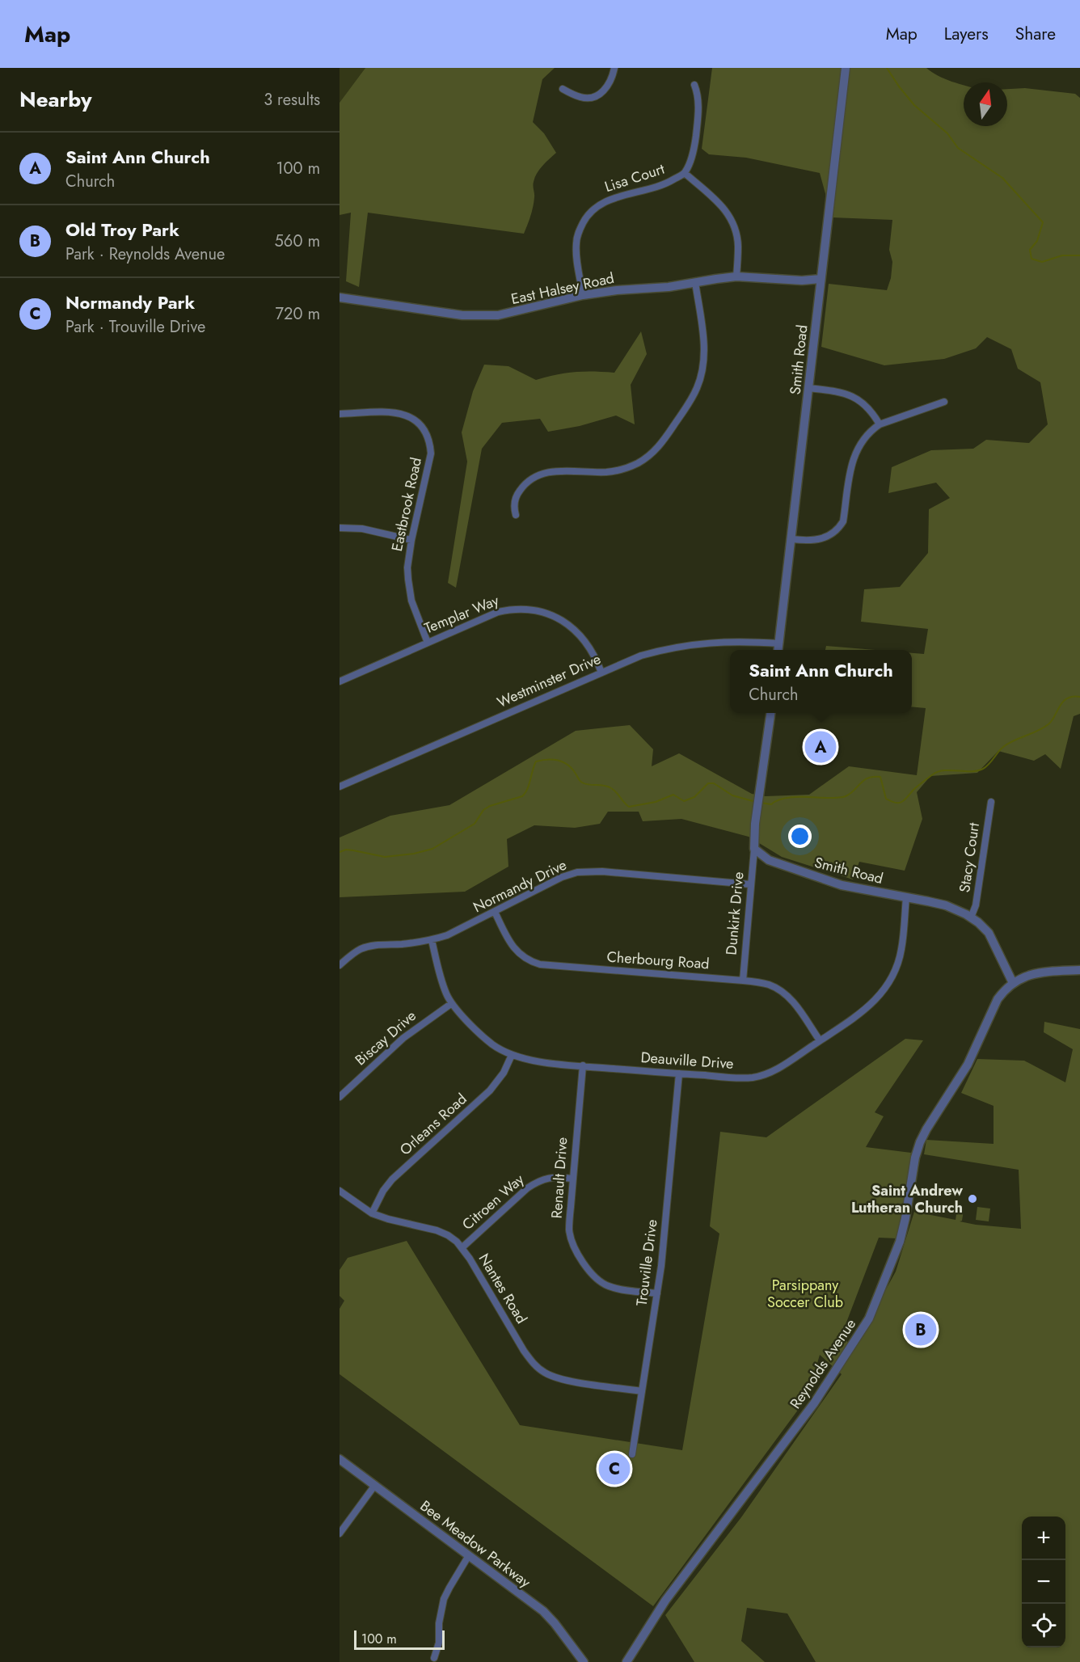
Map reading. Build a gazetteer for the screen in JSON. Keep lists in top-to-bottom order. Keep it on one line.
{"streets":{"street":["Lisa Court","East Halsey Road","Smith Road","Eastbrook Road","Templar Way","Westminster Drive","Stacy Court","Normandy Drive","Dunkirk Drive","Cherbourg Road","Biscay Drive","Deauville Drive","Orleans Road","Renault Drive","Citroen Way","Trouville Drive","Nantes Road","Reynolds Avenue","Bee Meadow Parkway"]},"crossings":[["Lisa Court","East Halsey Road"],["East Halsey Road","Smith Road"],["Smith Road","Westminster Drive"],["Smith Road","Stacy Court"],["Smith Road","Dunkirk Drive"],["Smith Road","Deauville Drive"],["Smith Road","Reynolds Avenue"],["Eastbrook Road","Templar Way"],["Templar Way","Westminster Drive"],["Normandy Drive","Dunkirk Drive"],["Normandy Drive","Cherbourg Road"],["Normandy Drive","Deauville Drive"],["Dunkirk Drive","Cherbourg Road"],["Cherbourg Road","Deauville Drive"],["Biscay Drive","Deauville Drive"],["Deauville Drive","Orleans Road"],["Deauville Drive","Renault Drive"],["Deauville Drive","Trouville Drive"],["Orleans Road","Nantes Road"],["Renault Drive","Citroen Way"],["Renault Drive","Trouville Drive"],["Citroen Way","Nantes Road"],["Trouville Drive","Nantes Road"]],"parks":["Parsippany Soccer Club"],"places":["Saint Andrew Lutheran Church"],"scale_bar":"100 m","north":"top","page":{"header":"Map","nav":["Map","Layers","Share"],"heading":["Nearby","3 results"],"list":[{"mark":"A","name":"Saint Ann Church","note":"Church","value":"100 m"},{"mark":"B","name":"Old Troy Park","note":"Park · Reynolds Avenue","value":"560 m"},{"mark":"C","name":"Normandy Park","note":"Park · Trouville Drive","value":"720 m"}],"popup":["Saint Ann Church","Church"],"pins":["A","B","C"],"map_buttons":["+","−"],"scale":"100 m"}}
